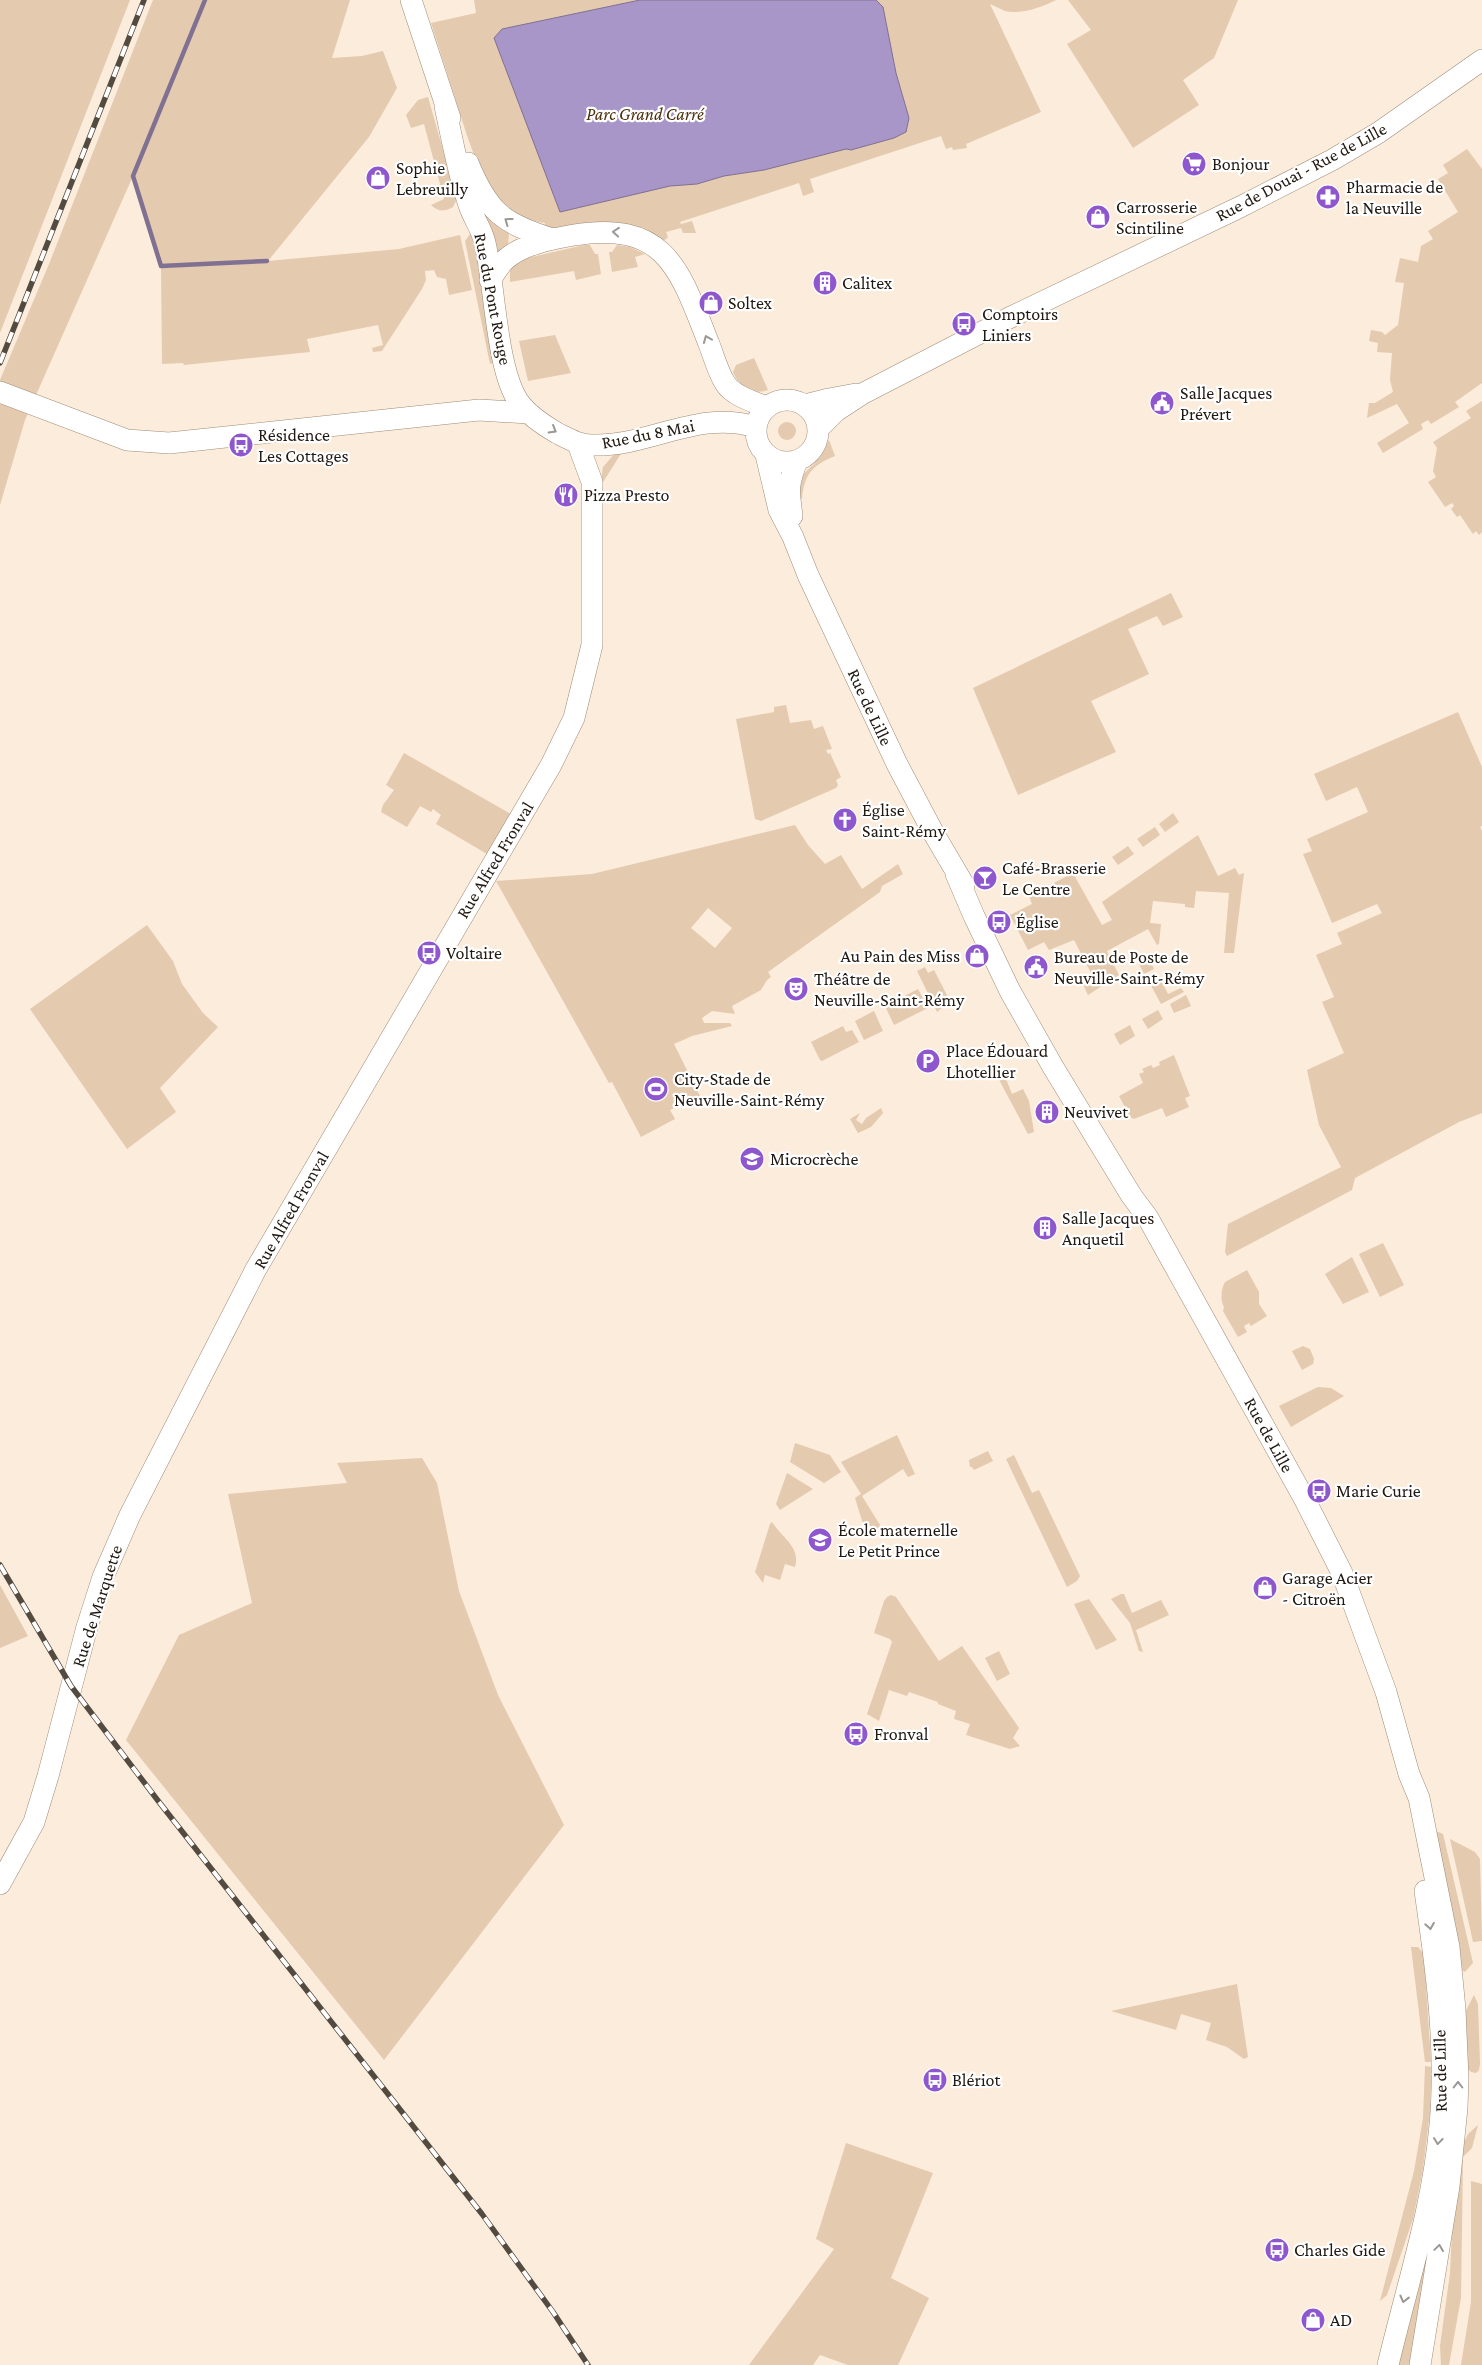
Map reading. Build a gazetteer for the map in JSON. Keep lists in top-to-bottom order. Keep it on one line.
{"streets":{"main road":["Rue de Douai - Rue de Lille","Rue du Pont Rouge","Rue du 8 Mai","Rue de Lille","Rue Alfred Fronval","Rue de Marquette"]},"crossings":[["Rue de Douai - Rue de Lille","Rue du 8 Mai"],["Rue de Douai - Rue de Lille","Rue de Lille"],["Rue du Pont Rouge","Rue du 8 Mai"],["Rue du 8 Mai","Rue de Lille"],["Rue du 8 Mai","Rue Alfred Fronval"],["Rue Alfred Fronval","Rue de Marquette"]],"parks":["Parc Grand Carré"],"places":{"supermarket":["Bonjour"],"shop":["Sophie Lebreuilly","Carrosserie Scintiline","Soltex","Au Pain des Miss","Garage Acier - Citroën","AD"],"pharmacy":["Pharmacie de la Neuville"],"building":["Calitex","Neuvivet","Salle Jacques Anquetil"],"bus stop":["Comptoirs Liniers","Résidence Les Cottages","Église","Voltaire","Marie Curie","Fronval","Blériot","Charles Gide"],"public building":["Salle Jacques Prévert","Bureau de Poste de Neuville-Saint-Rémy"],"restaurant":["Pizza Presto"],"church":["Église Saint-Rémy"],"bar":["Café-Brasserie Le Centre"],"theatre":["Théâtre de Neuville-Saint-Rémy"],"parking":["Place Édouard Lhotellier"],"sports":["City-Stade de Neuville-Saint-Rémy"],"school or university":["Microcrèche","École maternelle Le Petit Prince"]}}
